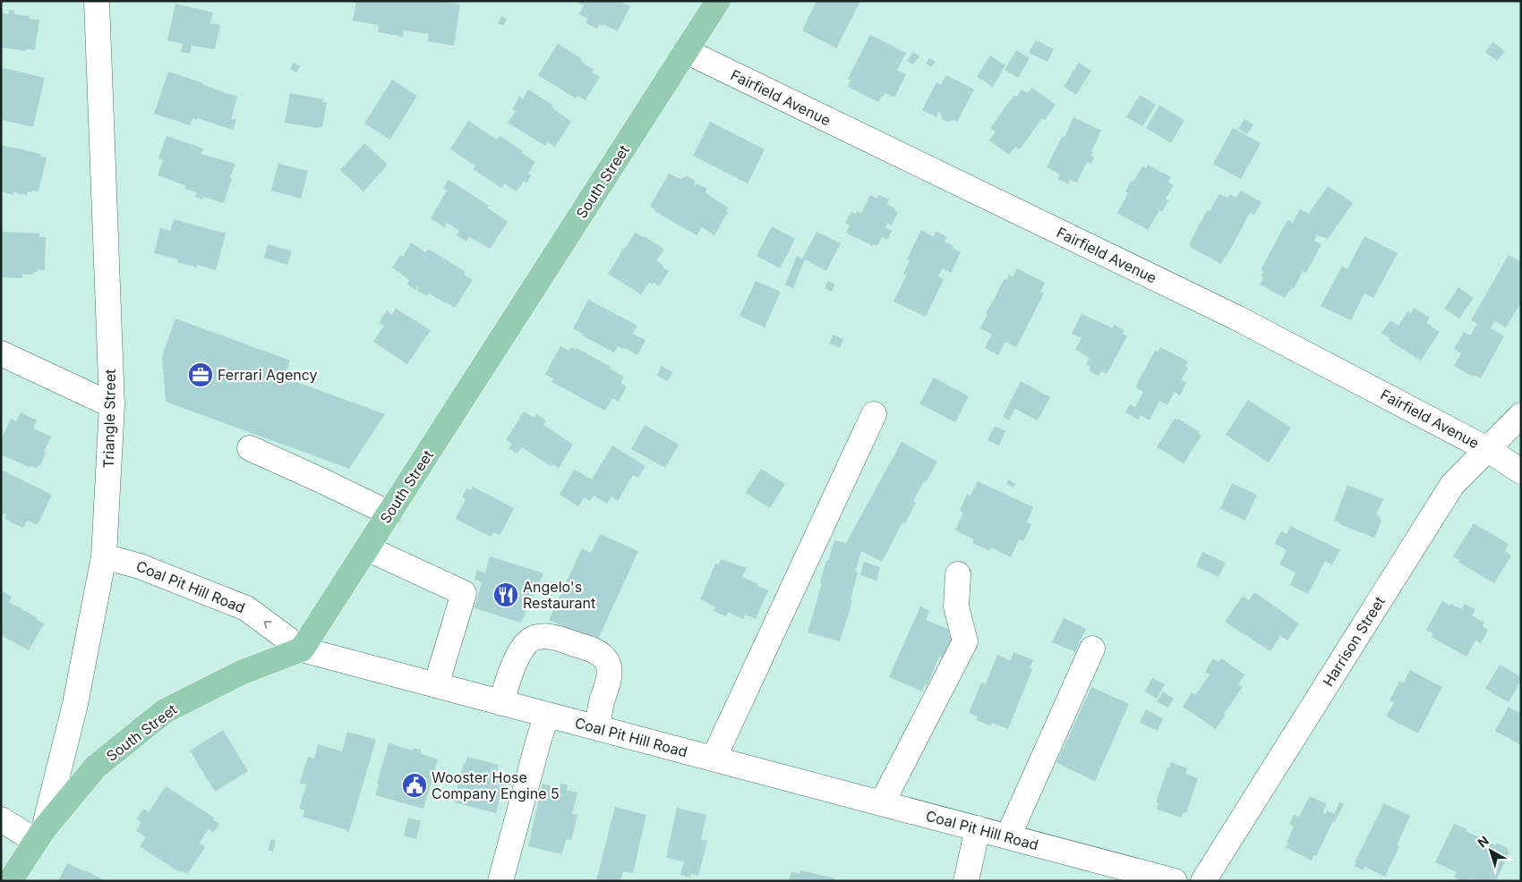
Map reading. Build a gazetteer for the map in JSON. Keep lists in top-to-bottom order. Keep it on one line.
{"streets":{"main road":["South Street"],"street":["Fairfield Avenue","Triangle Street","Coal Pit Hill Road","Harrison Street"]},"crossings":[["Fairfield Avenue","South Street"],["Fairfield Avenue","Harrison Street"],["South Street","Triangle Street"],["South Street","Coal Pit Hill Road"],["Triangle Street","Coal Pit Hill Road"]],"places":{"office":["Ferrari Agency"],"restaurant":["Angelo's Restaurant"],"public building":["Wooster Hose Company Engine 5"]},"north":"top left"}
